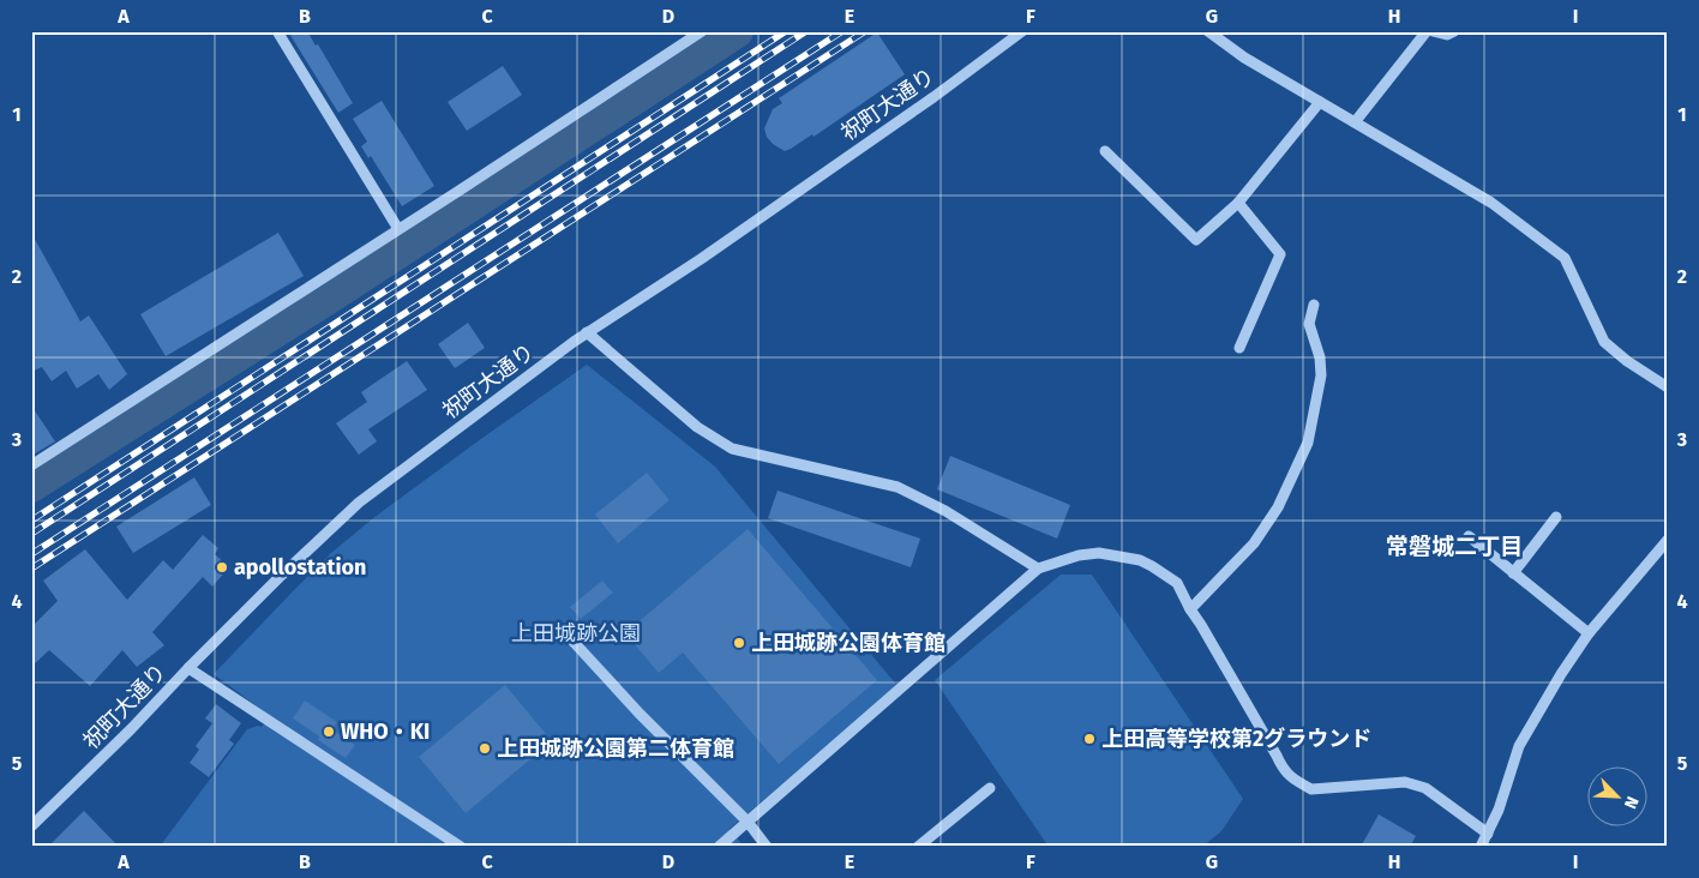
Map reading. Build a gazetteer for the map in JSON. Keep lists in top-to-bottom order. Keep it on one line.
{"streets":{"street":["祝町大通り"]},"districts":["常磐城二丁目"],"parks":["上田城跡公園"],"places":["apollostation","上田城跡公園体育館","WHO・KI","上田高等学校第2グラウンド","上田城跡公園第二体育館"],"north":"bottom right","grid":{"columns":["A","B","C","D","E","F","G","H","I"],"rows":["1","2","3","4","5"]}}
